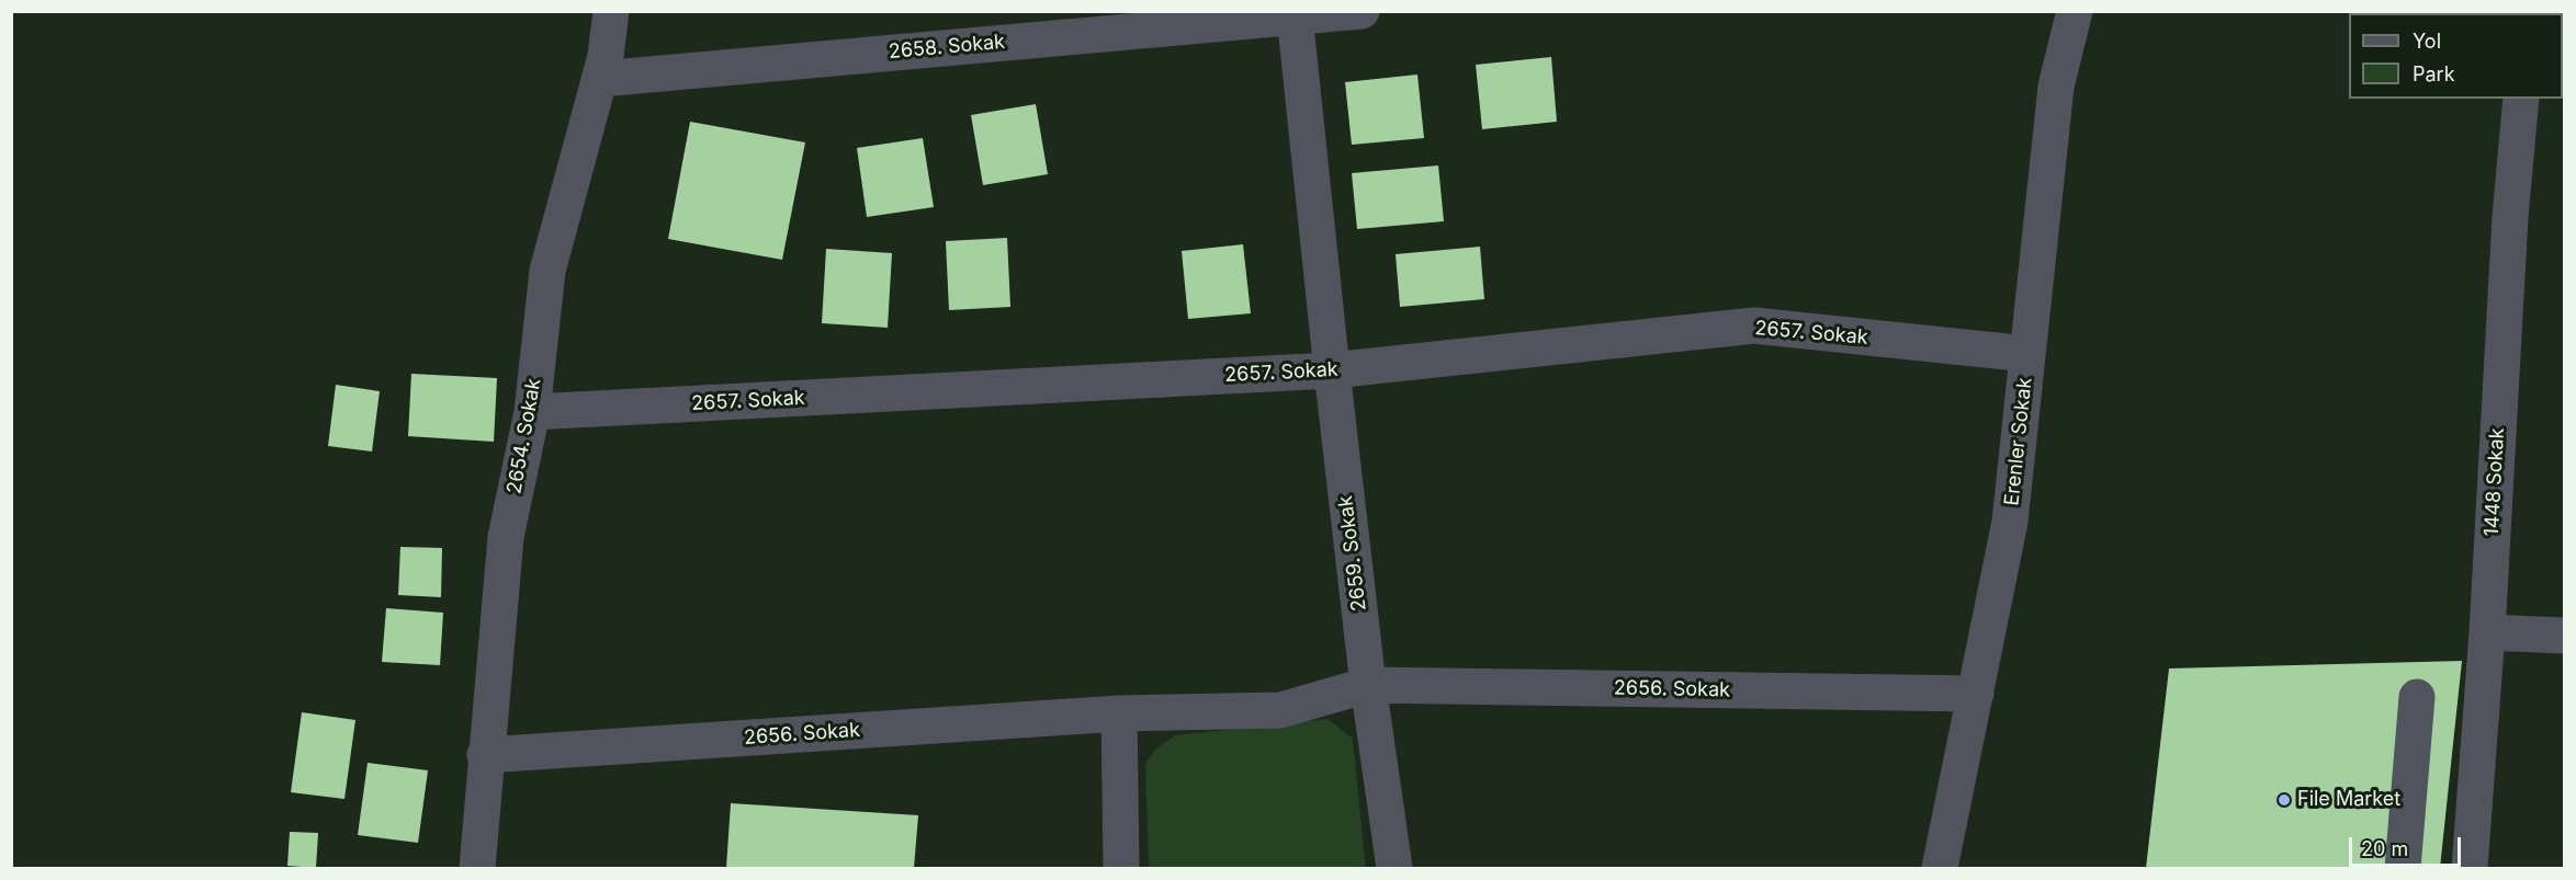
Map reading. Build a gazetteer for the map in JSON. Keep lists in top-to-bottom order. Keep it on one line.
{"streets":{"street":["2658. Sokak","2657. Sokak","2654. Sokak","Erenler Sokak","1448 Sokak","2659. Sokak","2656. Sokak"]},"crossings":[["2658. Sokak","2654. Sokak"],["2658. Sokak","2659. Sokak"],["2657. Sokak","2654. Sokak"],["2657. Sokak","Erenler Sokak"],["2657. Sokak","2659. Sokak"],["2654. Sokak","2656. Sokak"],["Erenler Sokak","2656. Sokak"],["2659. Sokak","2656. Sokak"]],"places":["File Market"],"legend":["Yol","Park"],"scale_bar":"20 m"}
